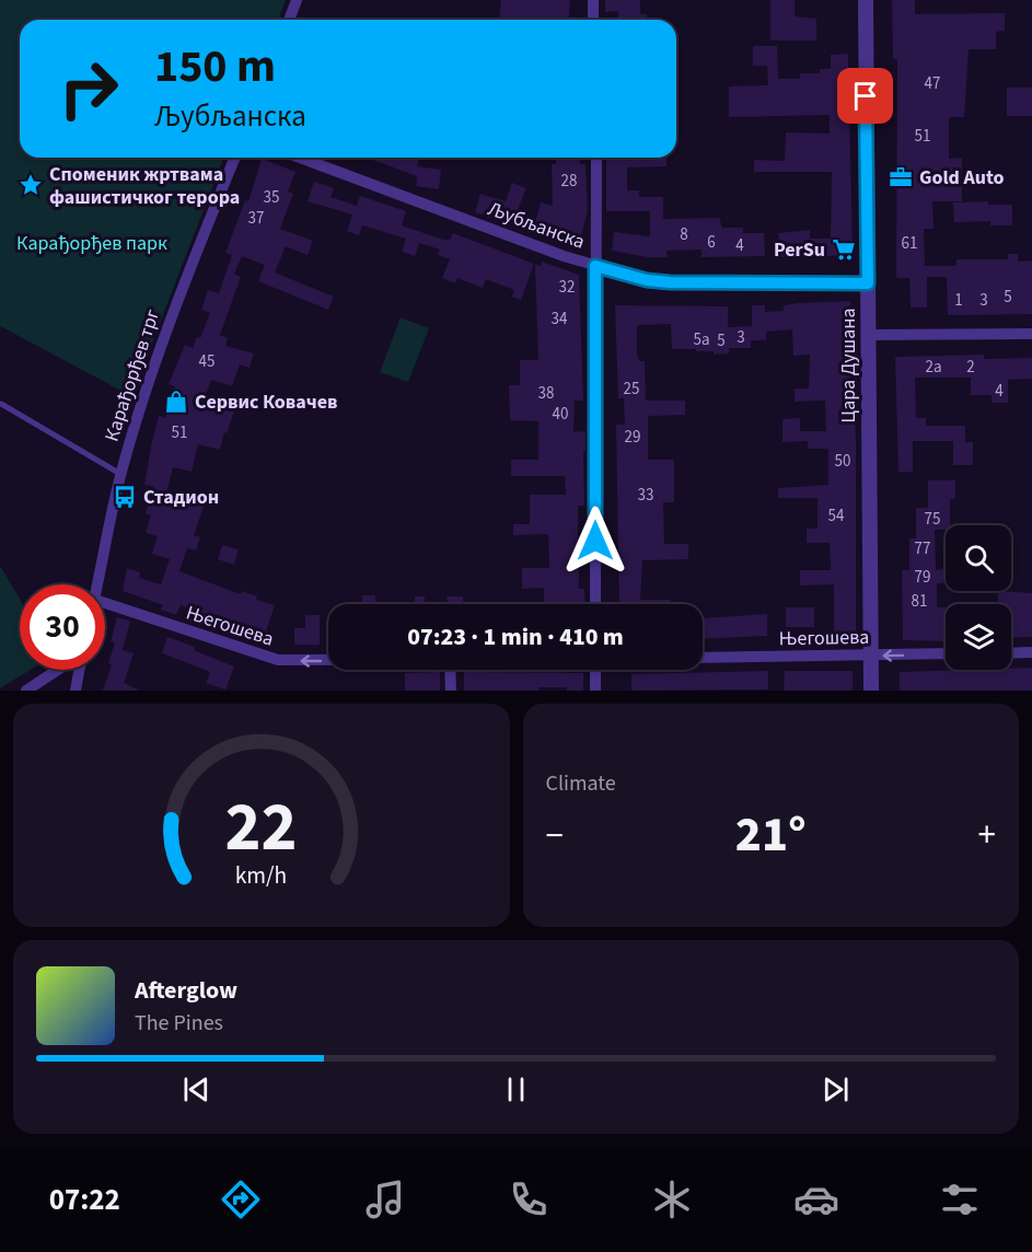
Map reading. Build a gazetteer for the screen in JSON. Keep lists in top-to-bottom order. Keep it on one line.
{"streets":{"street":["Љубљанска","Цара Душана","Карађорђев трг","Његошева"]},"crossings":[["Љубљанска","Цара Душана"],["Цара Душана","Његошева"]],"one_way":["Његошева"],"parks":["Карађорђев парк"],"places":{"office":["Gold Auto"],"place":["Споменик жртвама фашистичког терора"],"supermarket":["PerSu"],"shop":["Сервис Ковачев"],"bus stop":["Стадион"]},"house_numbers":["47","51","28","35","37","8","6","61","4","32","5","1","3","34","3","5a","5","45","2a","2","25","4","38","40","51","29","50","33","54","75","77","79","81"],"page":{"turn":["150 m","Љубљанска"],"limit":"30","trip":"07:23 · 1 min · 410 m","tile":"Climate","heat":["−","21°","+"],"song":["Afterglow","The Pines"],"tabs":"07:22","gauge":["22","km/h"]}}
